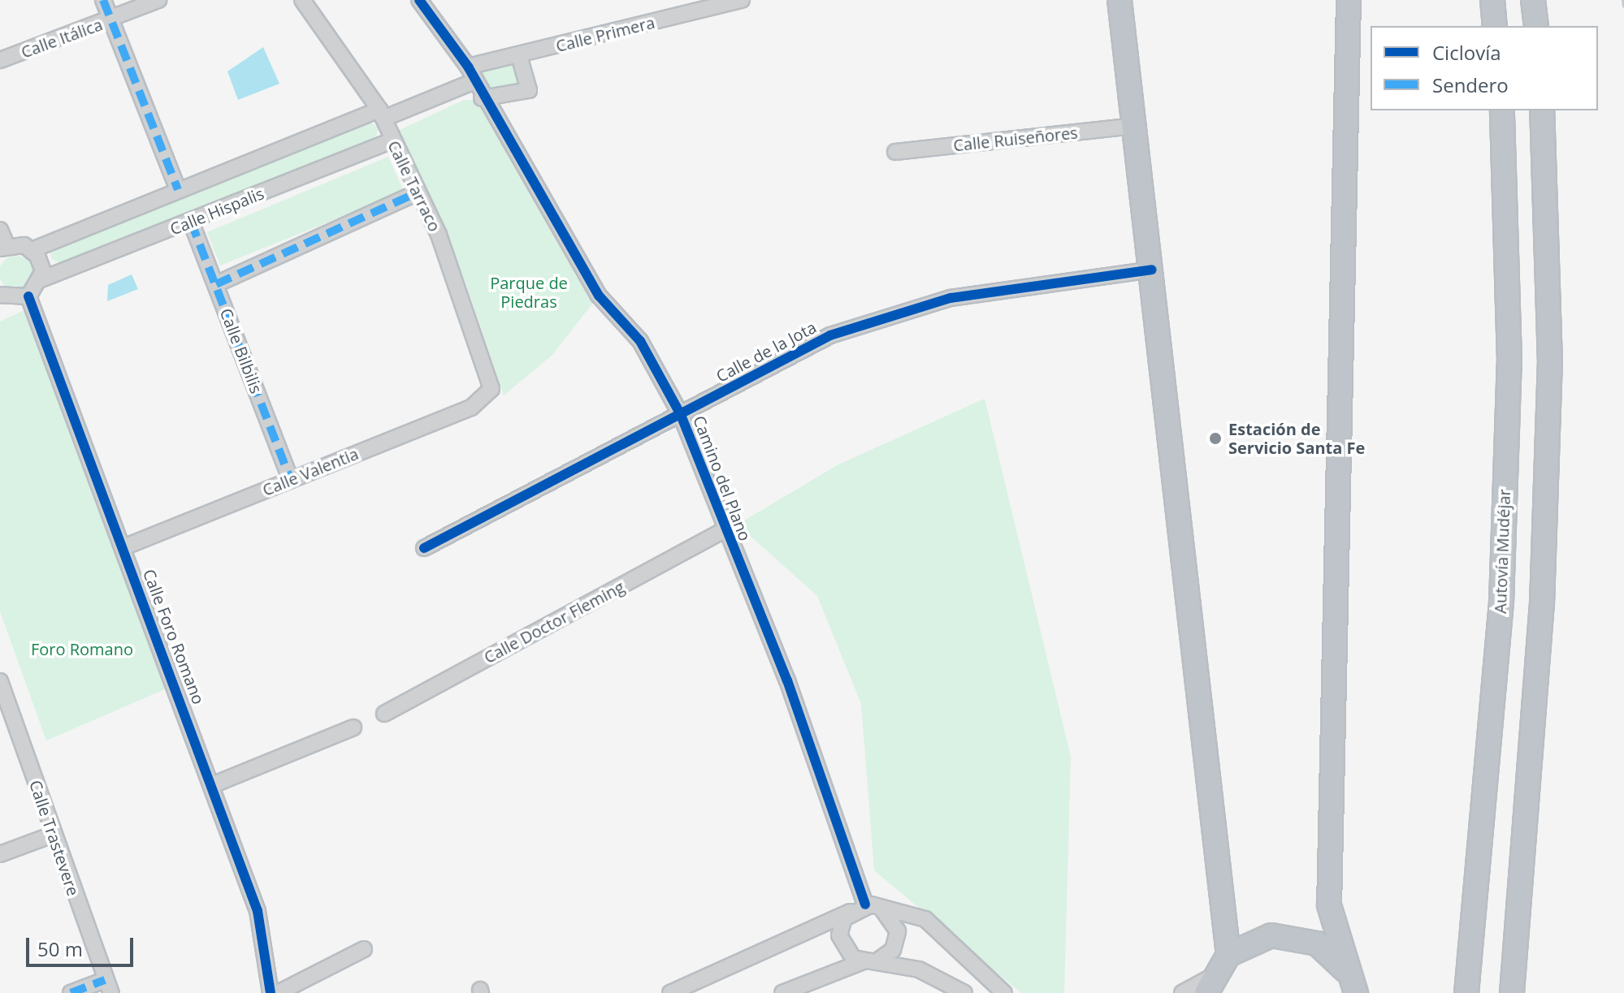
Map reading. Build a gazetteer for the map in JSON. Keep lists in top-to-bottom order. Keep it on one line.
{"streets":{"highway":["Autovía Mudéjar"],"street":["Calle Primera","Calle Itálica","Calle Ruiseñores","Calle Tarraco","Calle Hispalis","Calle Bilbilis","Calle de la Jota","Calle Valentia","Camino del Plano","Calle Doctor Fleming","Calle Foro Romano","Calle Trastevere"]},"crossings":[["Calle Primera","Camino del Plano"],["Calle Tarraco","Calle Hispalis"],["Calle Tarraco","Calle Valentia"],["Calle Hispalis","Calle Bilbilis"],["Calle Bilbilis","Calle Valentia"],["Calle de la Jota","Camino del Plano"],["Calle Valentia","Calle Foro Romano"],["Camino del Plano","Calle Doctor Fleming"]],"parks":["Parque de Piedras","Foro Romano"],"places":["Estación de Servicio Santa Fe"],"legend":["Ciclovía","Sendero"],"scale_bar":"50 m"}
